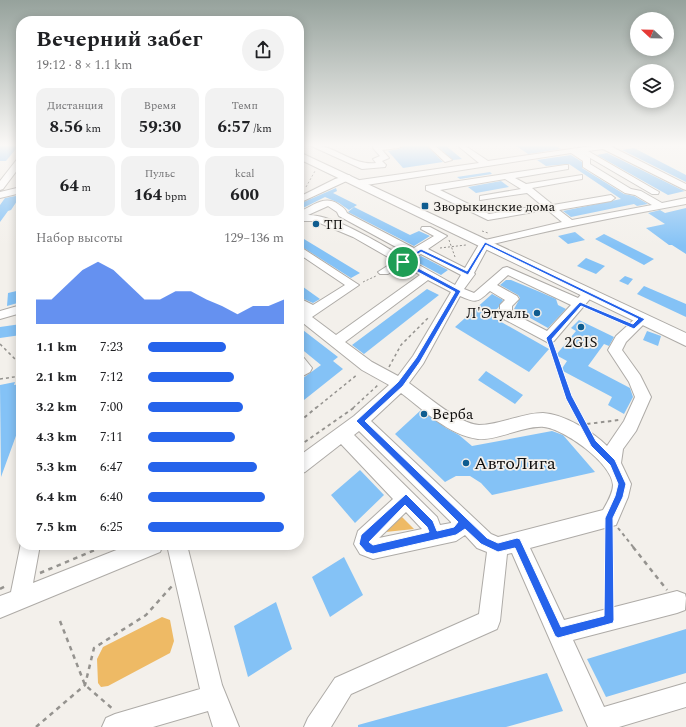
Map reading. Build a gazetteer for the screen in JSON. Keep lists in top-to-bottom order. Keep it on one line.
{"places":{"transit":["Зворыкинские дома"],"other":["ТП","Л'Этуаль","2GIS","Верба","АвтоЛига"]},"north":"left","page":{"heading":["Вечерний забег","19:12 · 8 × 1.1 km"],"stats":[["Дистанция","8.56 km"],["Время","59:30"],["Темп","6:57 /km"],["64 m"],["Пульс","164 bpm"],["kcal","600"]],"chart":["Набор высоты","129–136 m"],"list":[{"name":"1.1 km","note":"7:23"},{"name":"2.1 km","note":"7:12"},{"name":"3.2 km","note":"7:00"},{"name":"4.3 km","note":"7:11"},{"name":"5.3 km","note":"6:47"},{"name":"6.4 km","note":"6:40"},{"name":"7.5 km","note":"6:25"}]}}
